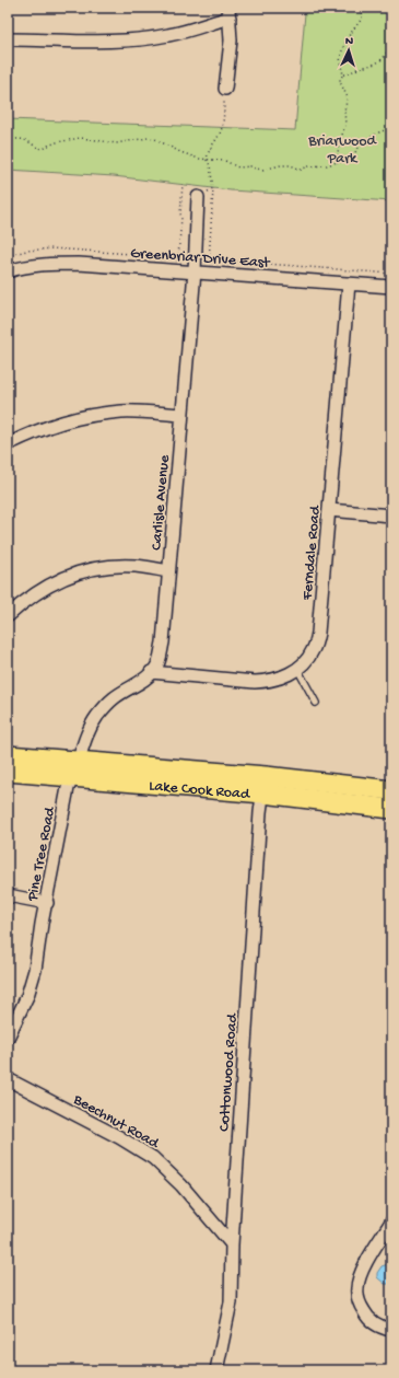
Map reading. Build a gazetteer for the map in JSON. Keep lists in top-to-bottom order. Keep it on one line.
{"streets":{"main road":["Lake Cook Road"],"street":["Greenbriar Drive East","Carlisle Avenue","Ferndale Road","Pine Tree Road","Cottonwood Road","Beechnut Road"]},"crossings":[["Greenbriar Drive East","Carlisle Avenue"],["Greenbriar Drive East","Ferndale Road"],["Carlisle Avenue","Ferndale Road"],["Carlisle Avenue","Lake Cook Road"],["Carlisle Avenue","Pine Tree Road"],["Lake Cook Road","Pine Tree Road"],["Lake Cook Road","Cottonwood Road"],["Cottonwood Road","Beechnut Road"]],"parks":["Briarwood Park"],"north":"top"}
